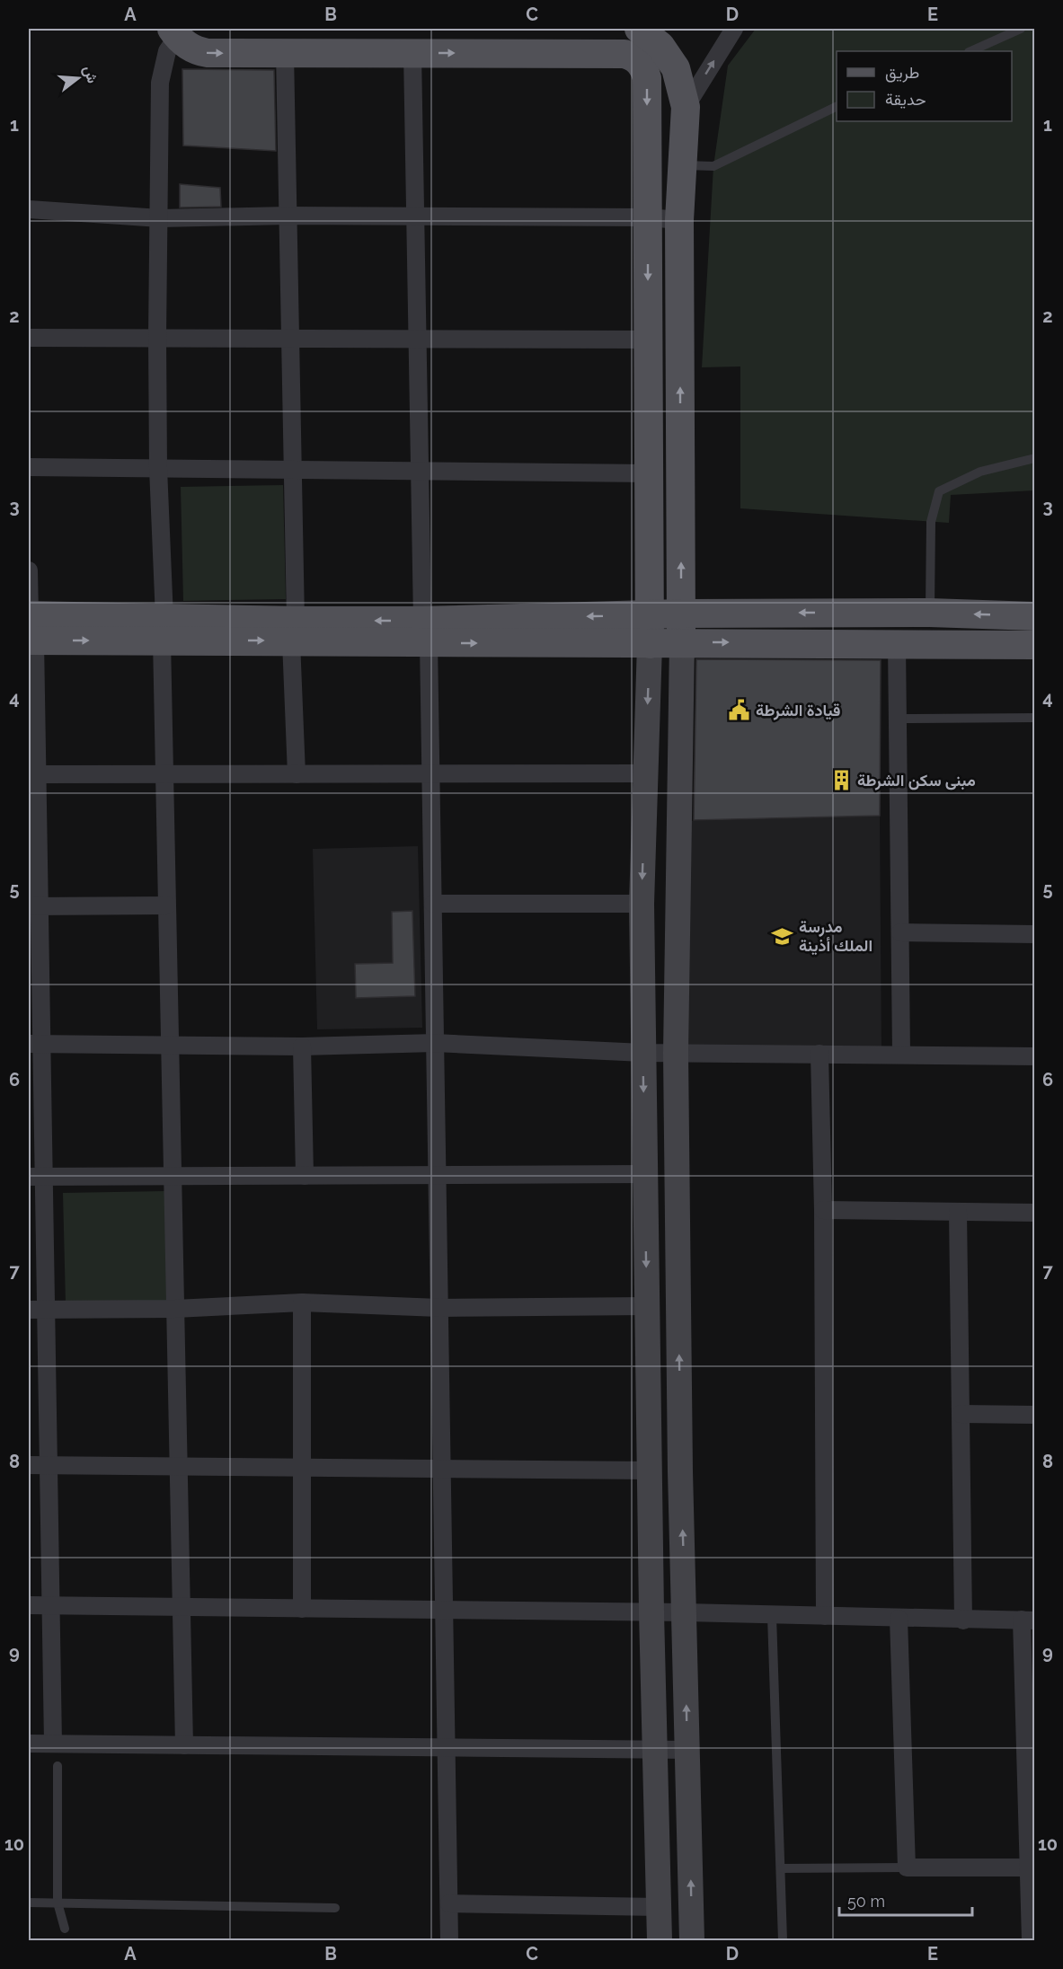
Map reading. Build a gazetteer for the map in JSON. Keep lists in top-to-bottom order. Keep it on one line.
{"places":{"public building":["قيادة الشرطة"],"building":["مبنى سكن الشرطة"],"school or university":["مدرسة الملك أذينة"]},"legend":["طريق","حديقة"],"scale_bar":"50 m","north":"right","grid":{"columns":["A","B","C","D","E"],"rows":["1","2","3","4","5","6","7","8","9","10"]}}
